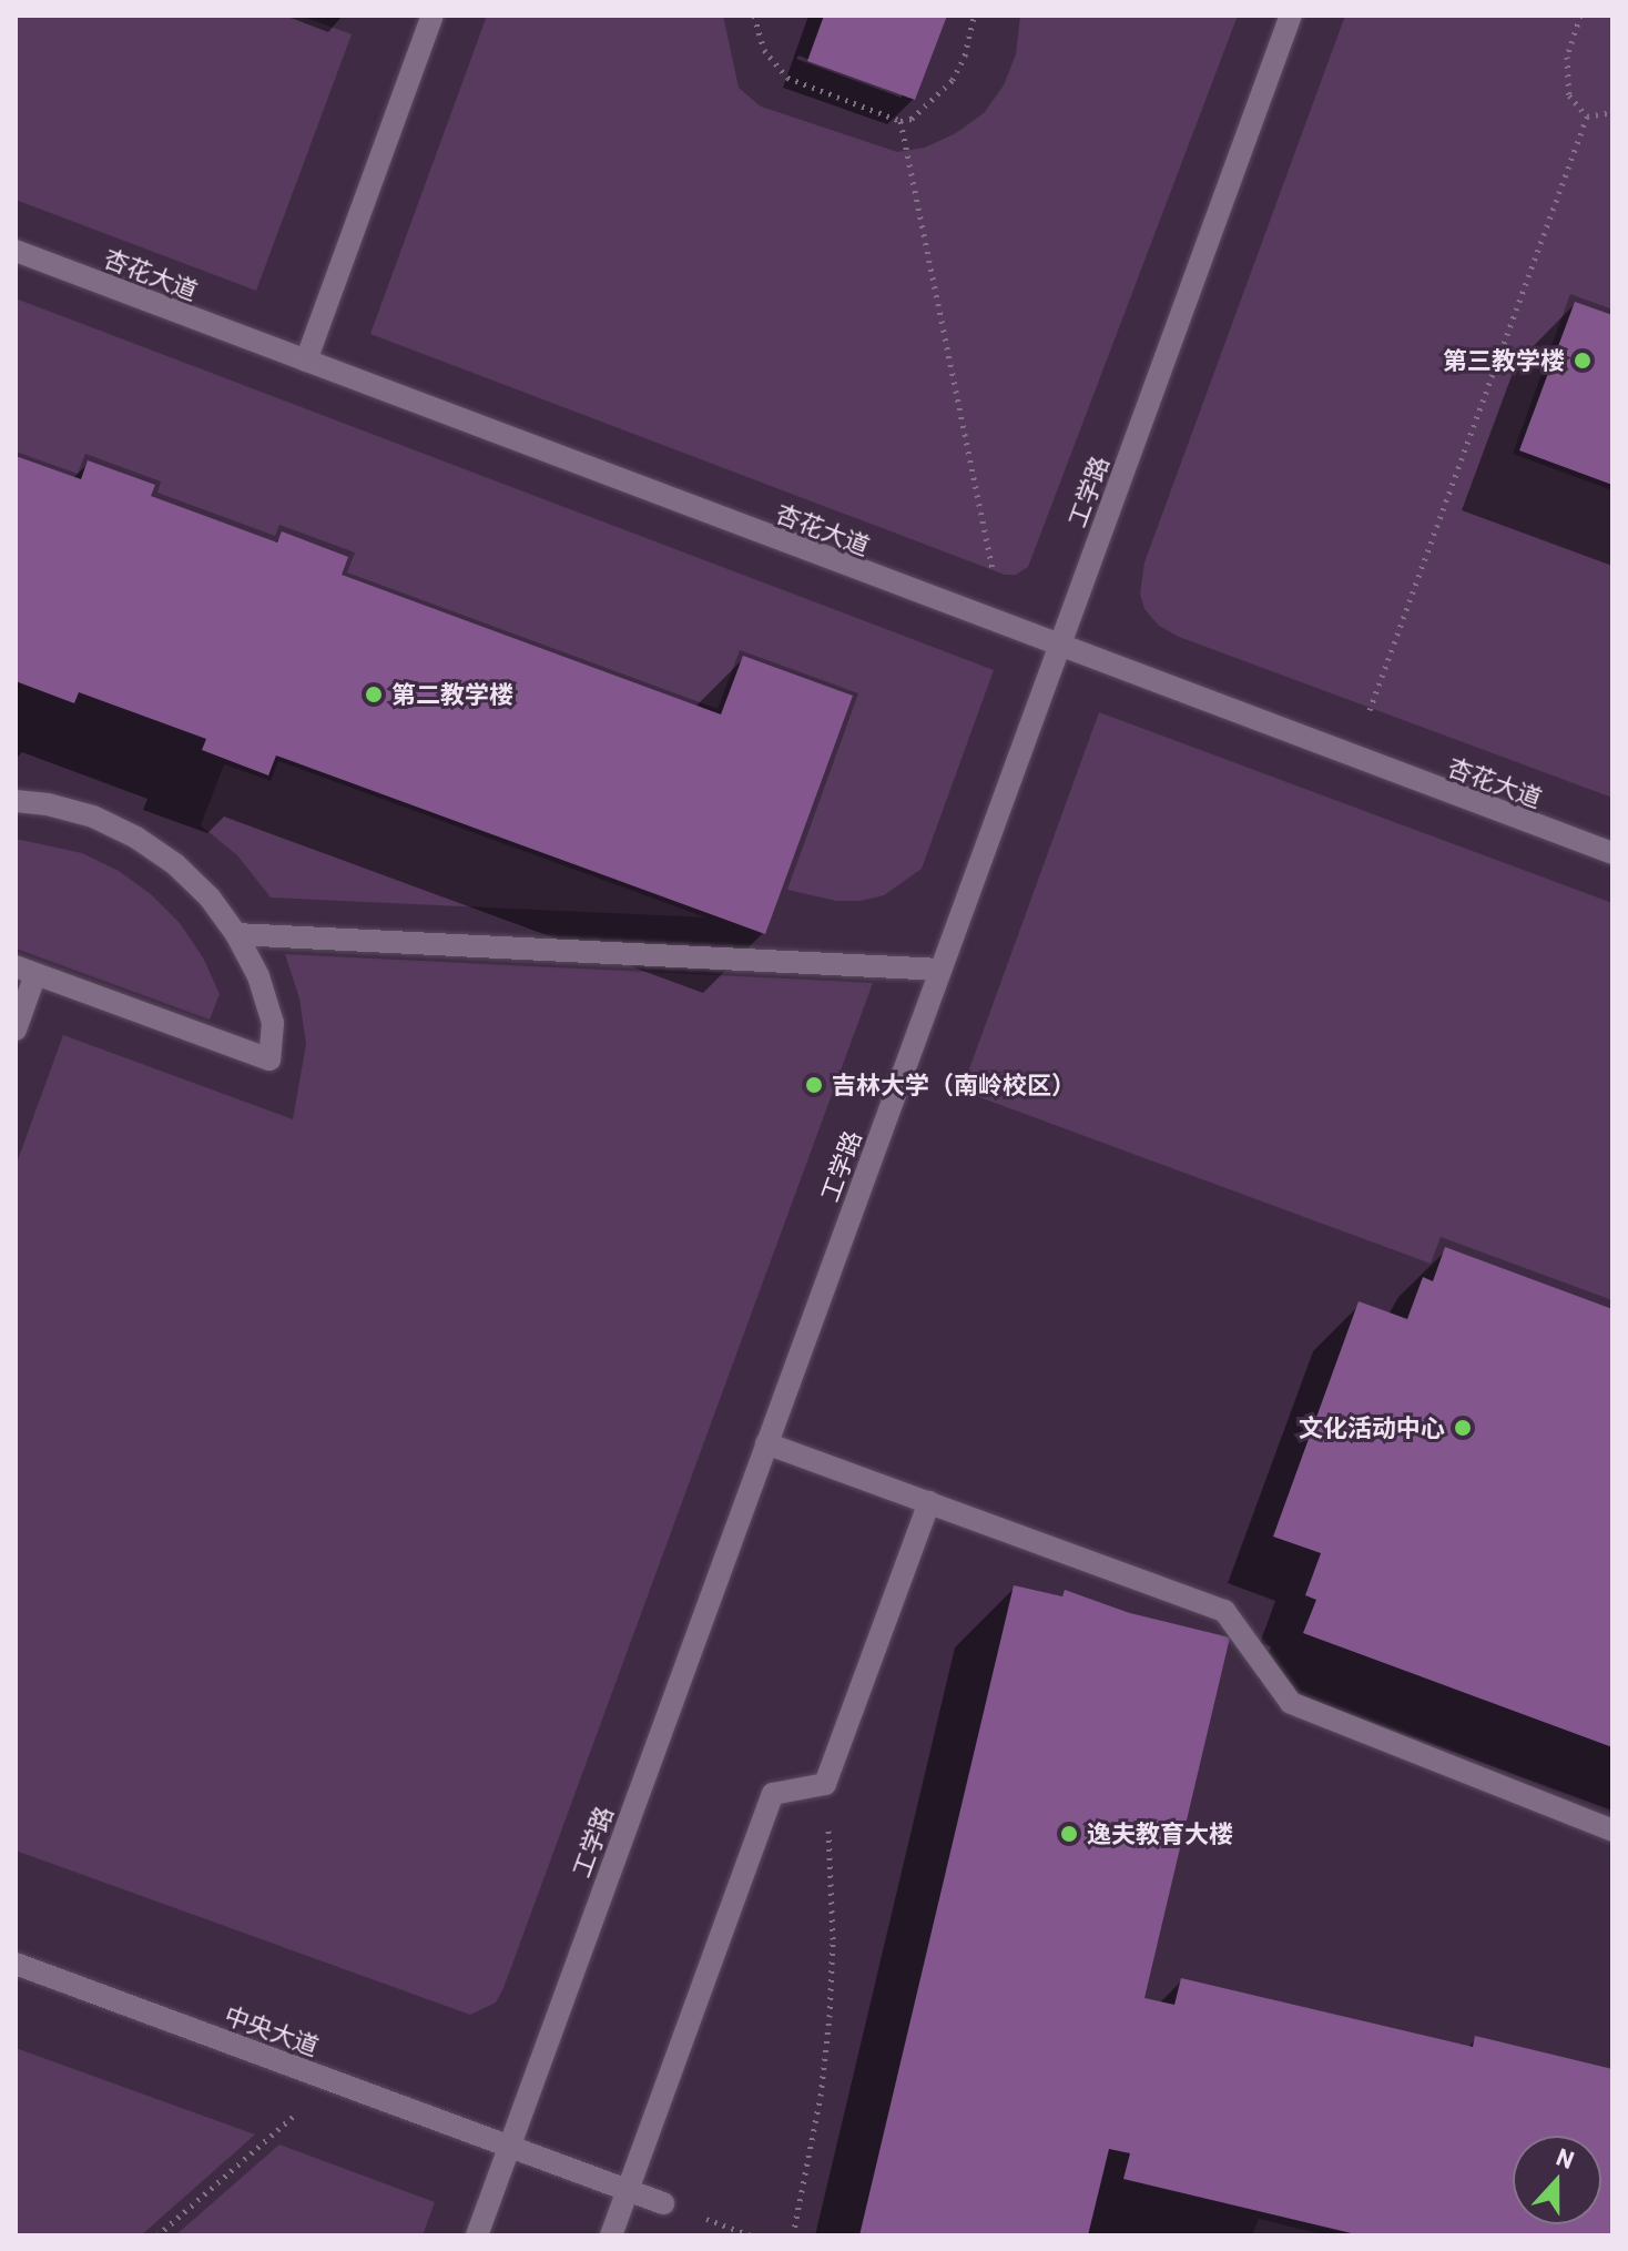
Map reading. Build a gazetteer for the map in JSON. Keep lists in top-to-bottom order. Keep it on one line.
{"streets":{"lane":["杏花大道","工学路","中央大道"]},"crossings":[["杏花大道","工学路"],["工学路","中央大道"]],"places":["第三教学楼","第二教学楼","吉林大学（南岭校区）","文化活动中心","逸夫教育大楼"],"north":"top"}
